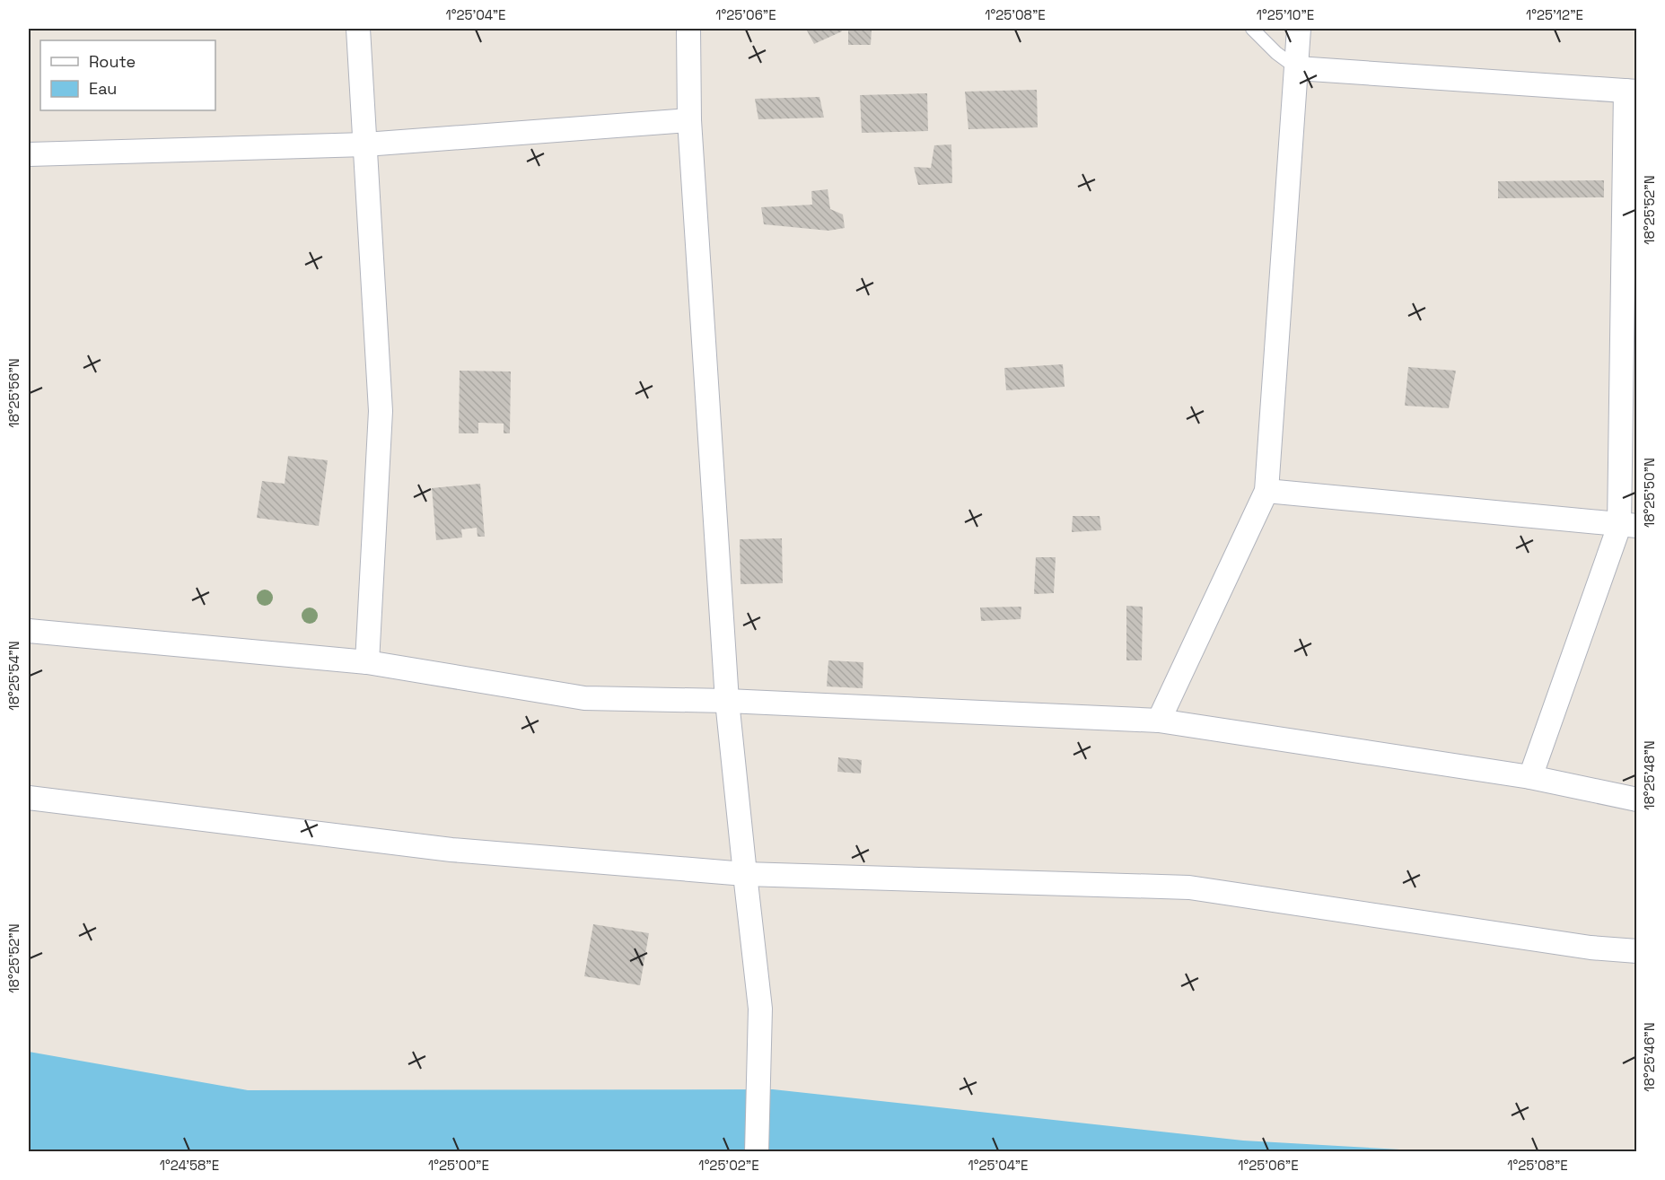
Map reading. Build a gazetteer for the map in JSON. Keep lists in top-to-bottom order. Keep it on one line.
{"legend":["Route","Eau"],"coordinates":["1°25'04\"E","1°25'06\"E","1°25'08\"E","1°25'10\"E","1°25'12\"E","18°25'52\"N","18°25'56\"N","18°25'50\"N","18°25'54\"N","18°25'48\"N","18°25'46\"N","1°24'58\"E","1°25'00\"E","1°25'02\"E"]}
